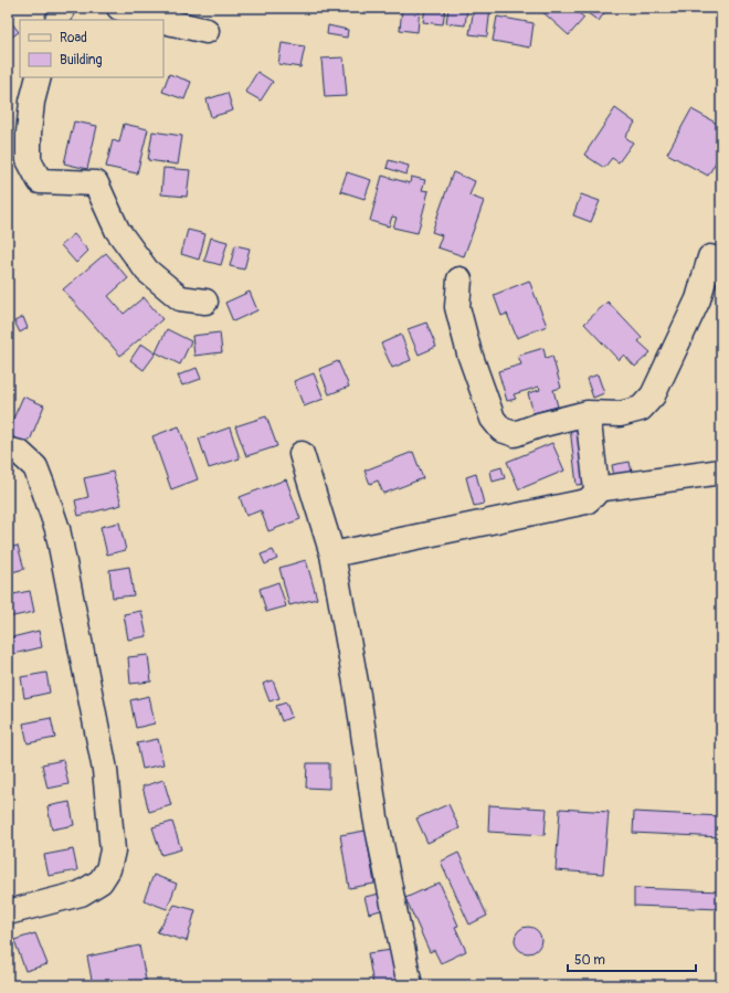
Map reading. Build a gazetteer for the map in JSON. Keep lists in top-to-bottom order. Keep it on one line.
{"legend":["Road","Building"],"scale_bar":"50 m"}
